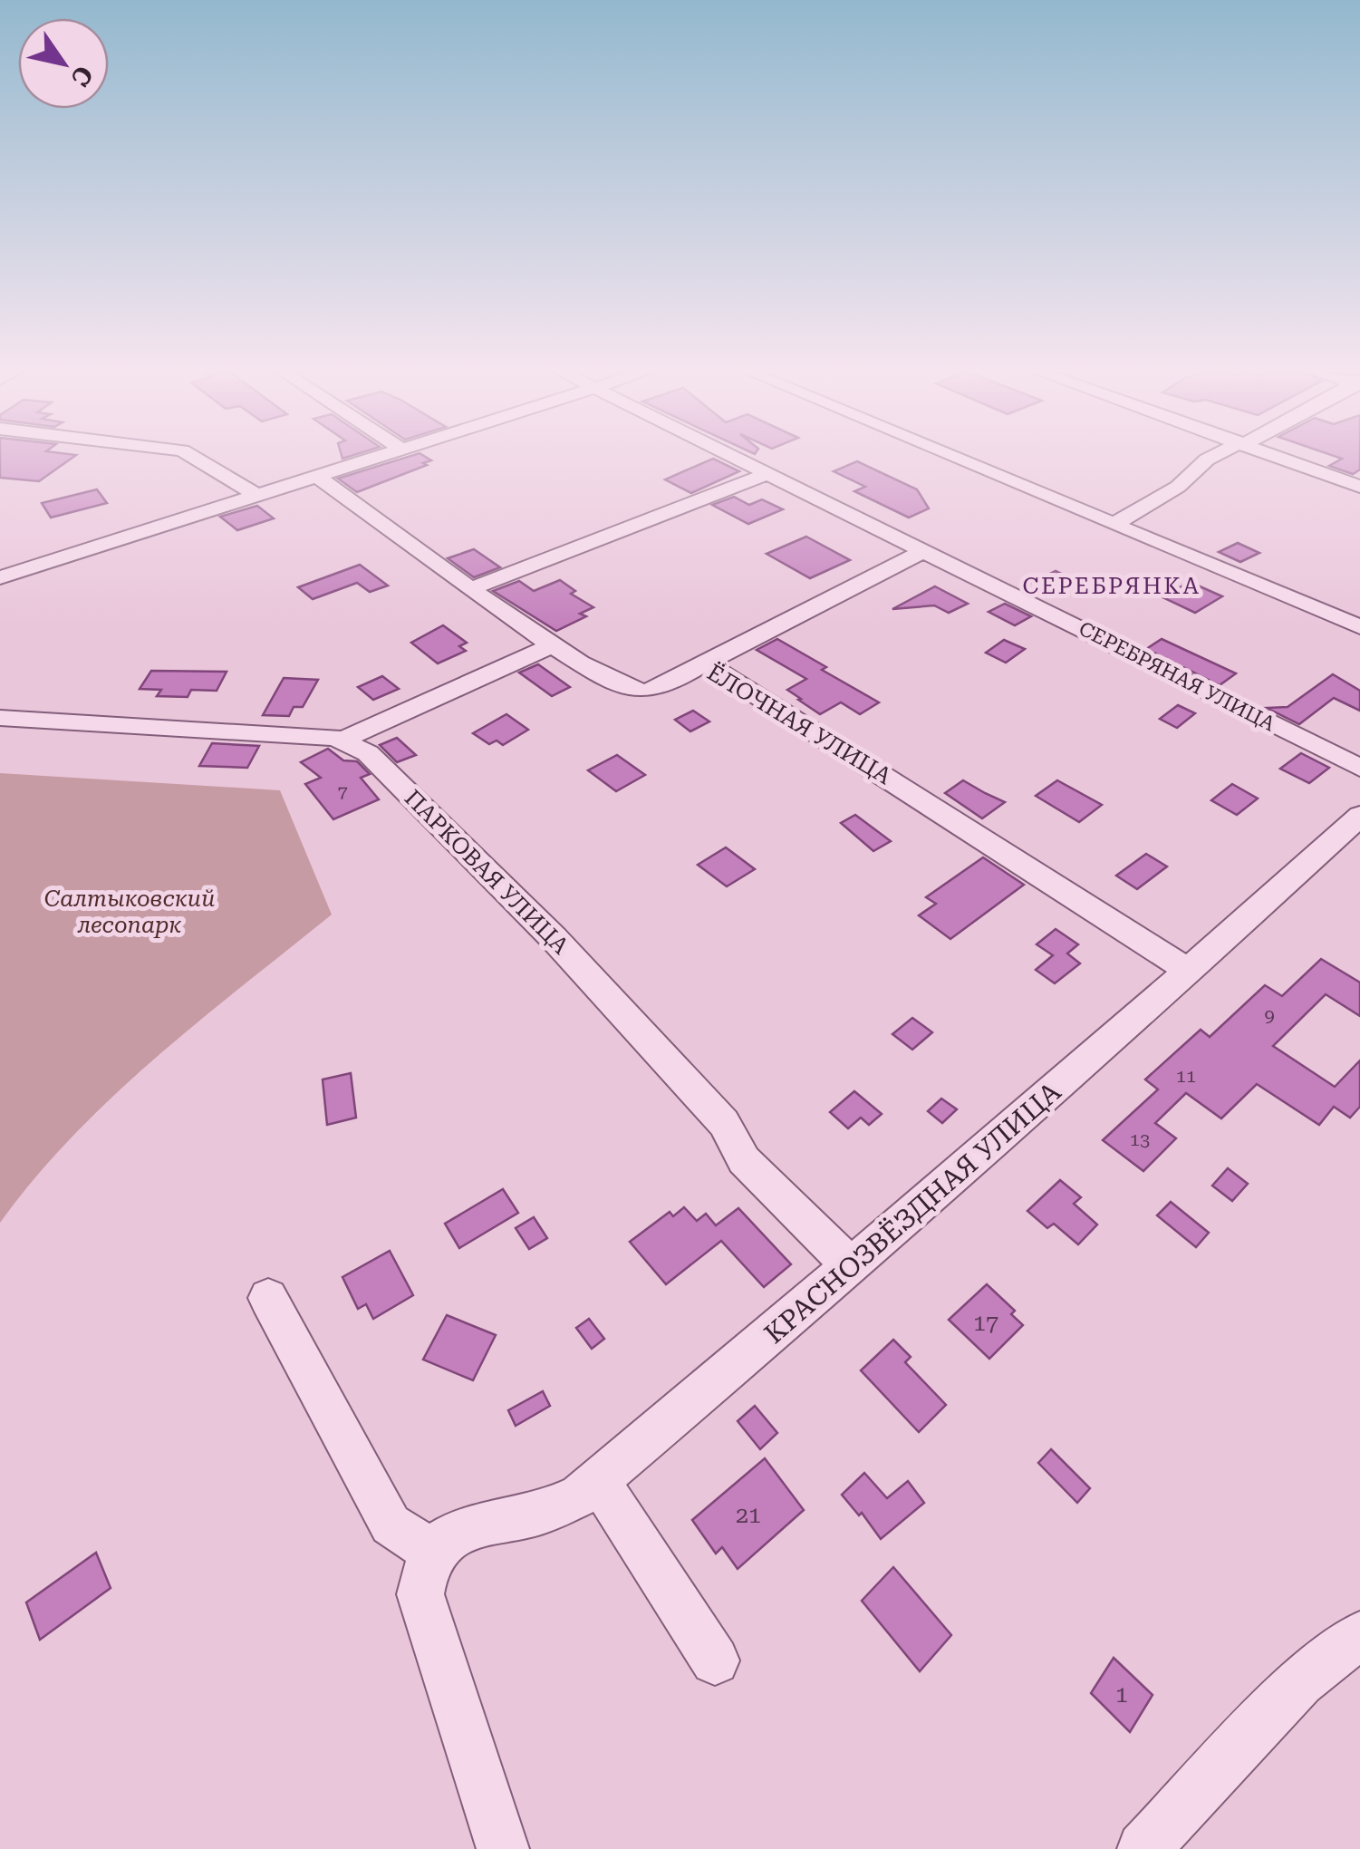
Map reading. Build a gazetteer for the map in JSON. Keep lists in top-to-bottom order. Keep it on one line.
{"streets":{"street":["СЕРЕБРЯНАЯ УЛИЦА","ЁЛОЧНАЯ УЛИЦА","ПАРКОВАЯ УЛИЦА","КРАСНОЗВЁЗДНАЯ УЛИЦА"]},"crossings":[["ЁЛОЧНАЯ УЛИЦА","КРАСНОЗВЁЗДНАЯ УЛИЦА"],["ПАРКОВАЯ УЛИЦА","КРАСНОЗВЁЗДНАЯ УЛИЦА"]],"districts":["СЕРЕБРЯНКА"],"parks":["Салтыковский лесопарк"],"house_numbers":["7","9","11","13","17","21","1"],"north":"bottom right"}
